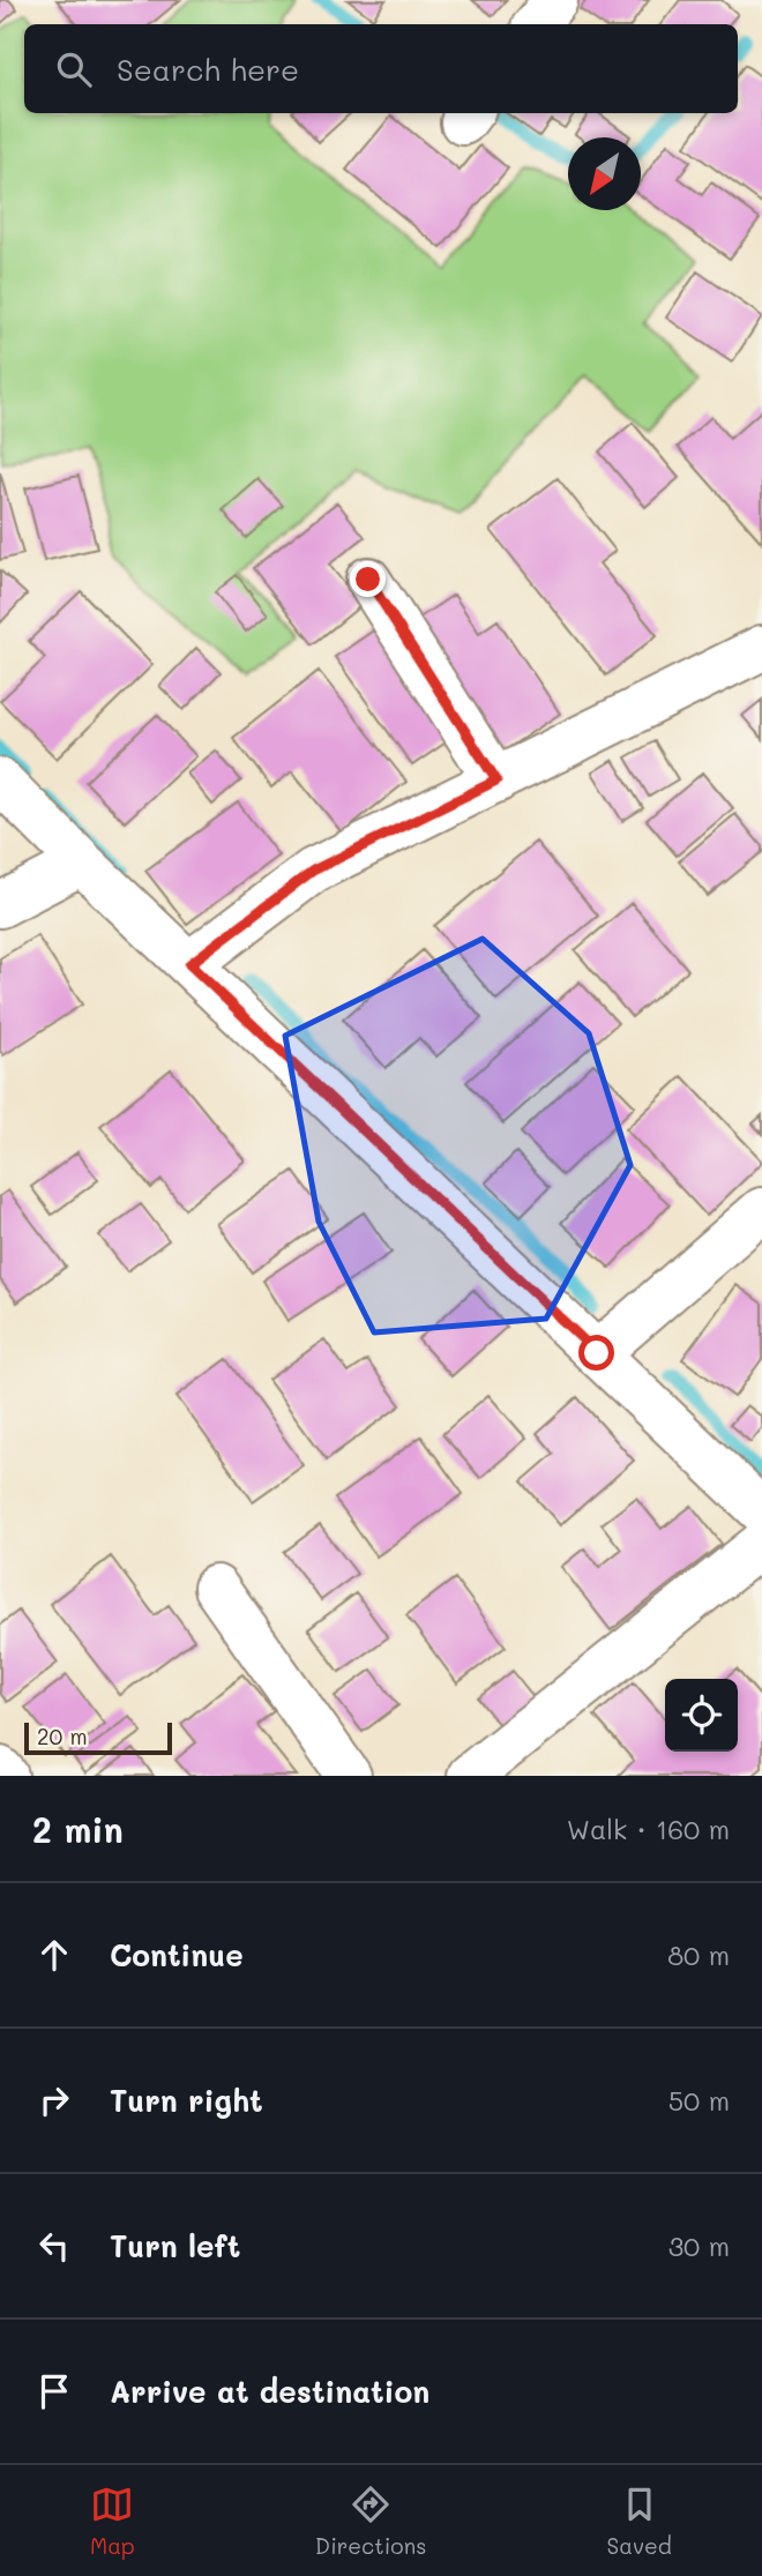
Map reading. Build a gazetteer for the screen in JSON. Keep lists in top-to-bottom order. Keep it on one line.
{"scale_bar":"20 m","north":"bottom left","page":{"search":"Search here","scale":"20 m","heading":["2 min","Walk · 160 m"],"list":[["Continue","80 m"],["Turn right","50 m"],["Turn left","30 m"],"Arrive at destination"],"nav":["Map","Directions","Saved"]}}
